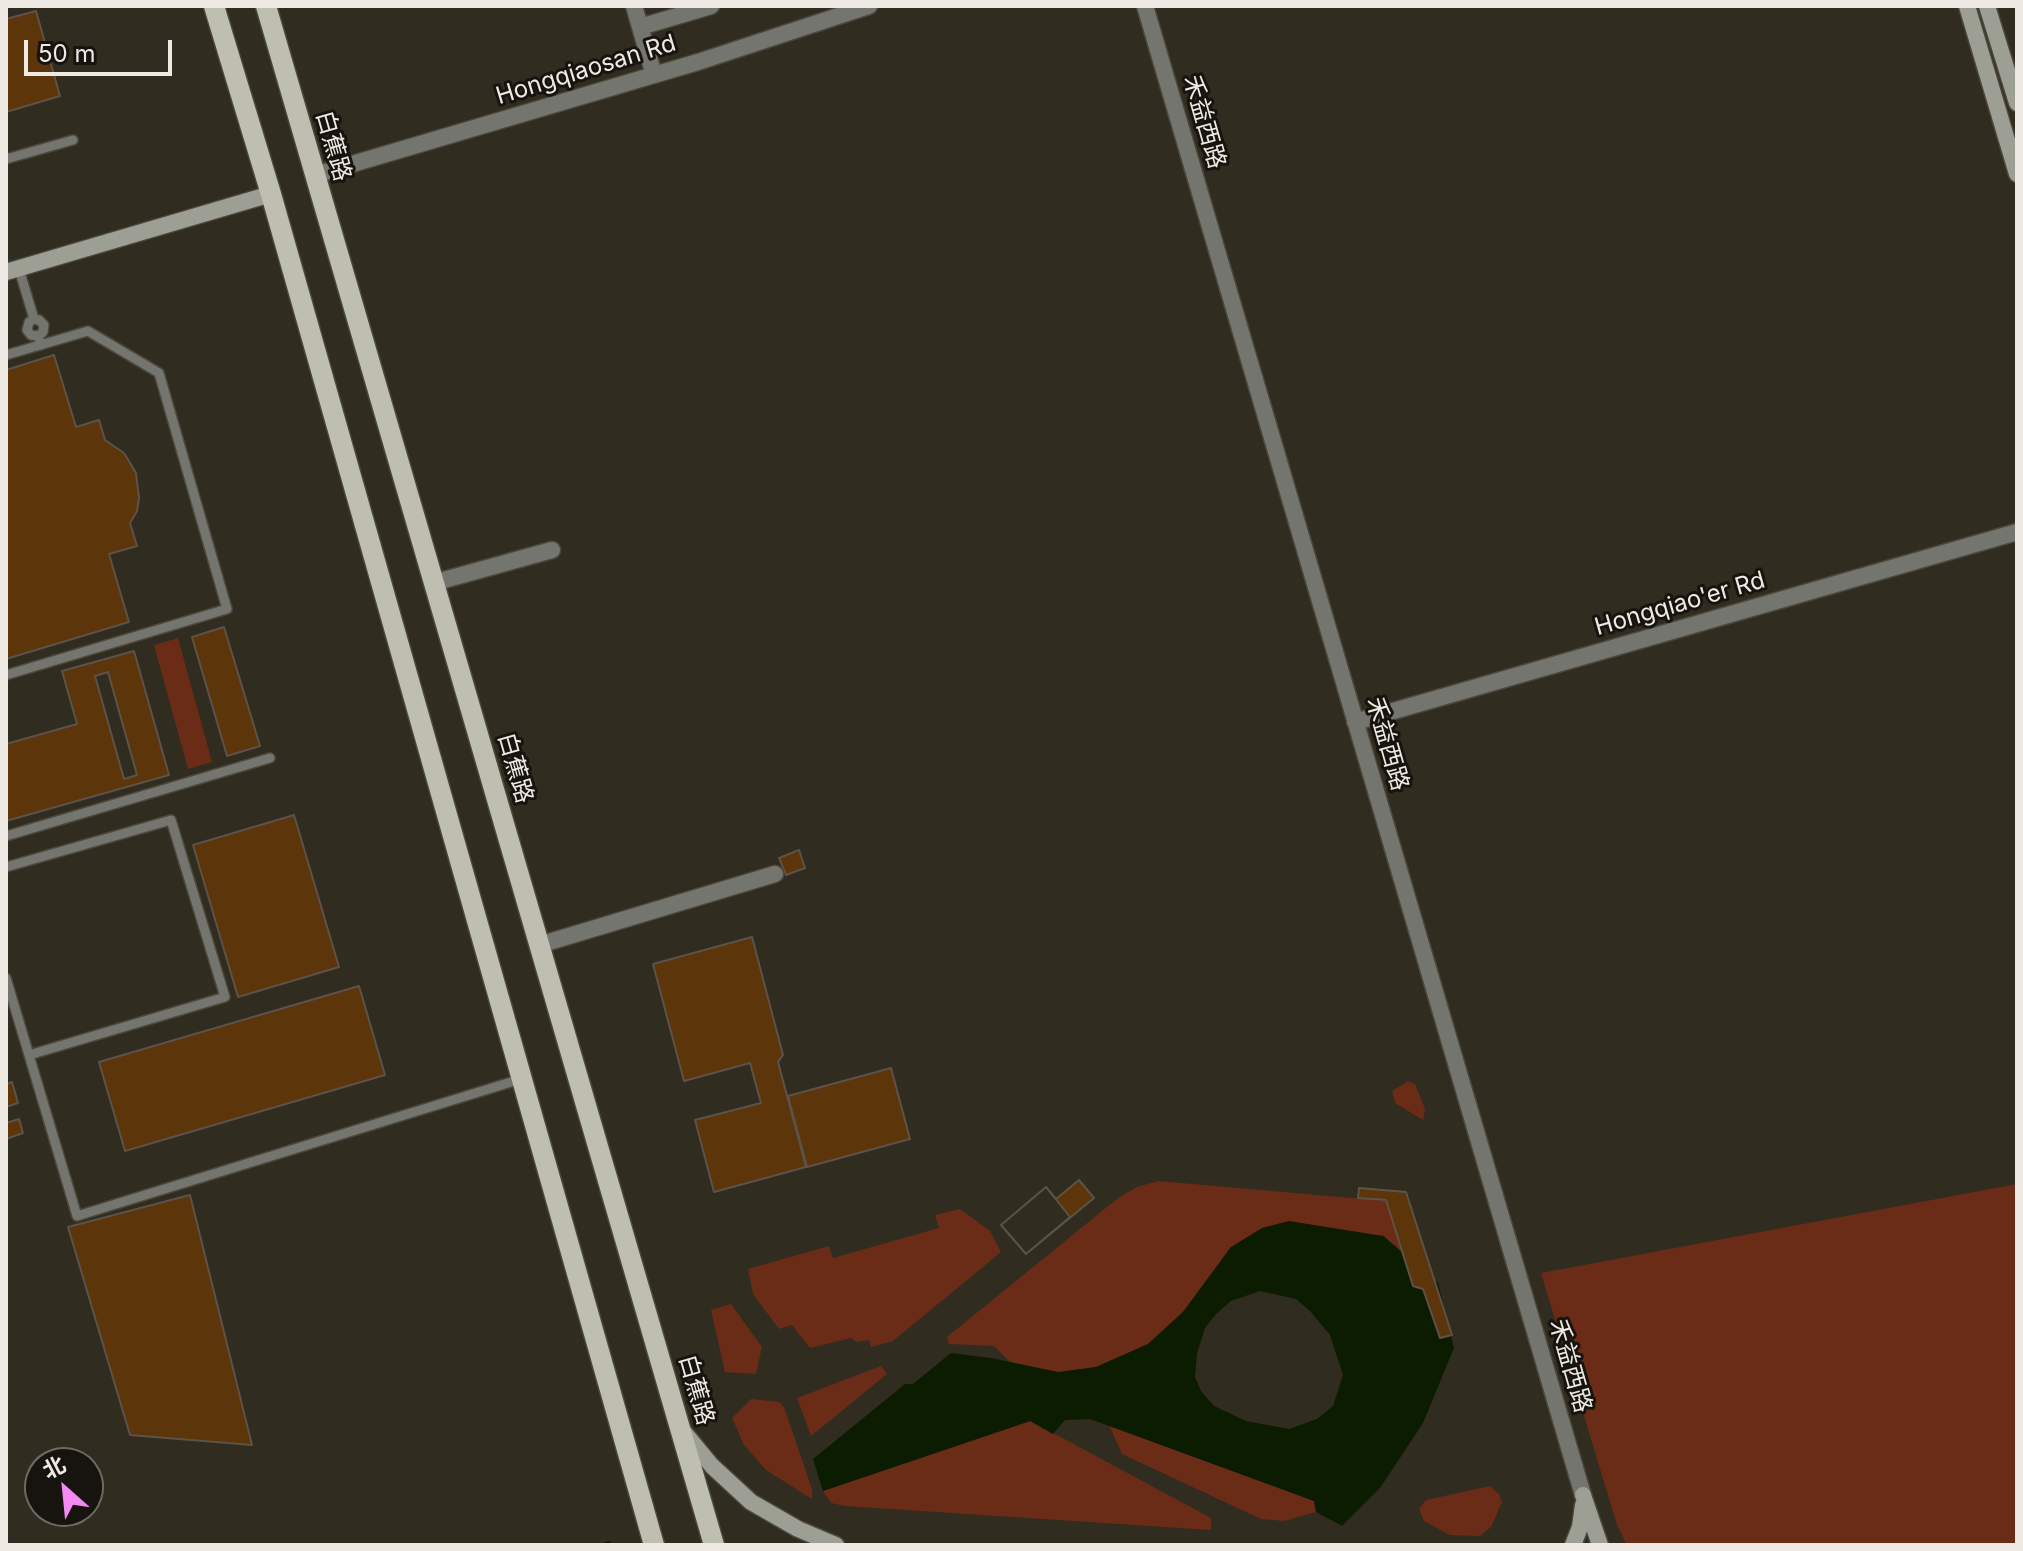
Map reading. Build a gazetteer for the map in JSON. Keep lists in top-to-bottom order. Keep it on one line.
{"streets":{"main road":["白蕉路"],"street":["Hongqiaosan Rd","禾益西路","Hongqiao'er Rd"]},"crossings":[["Hongqiaosan Rd","白蕉路"],["禾益西路","Hongqiao'er Rd"]],"scale_bar":"50 m","north":"top left"}
